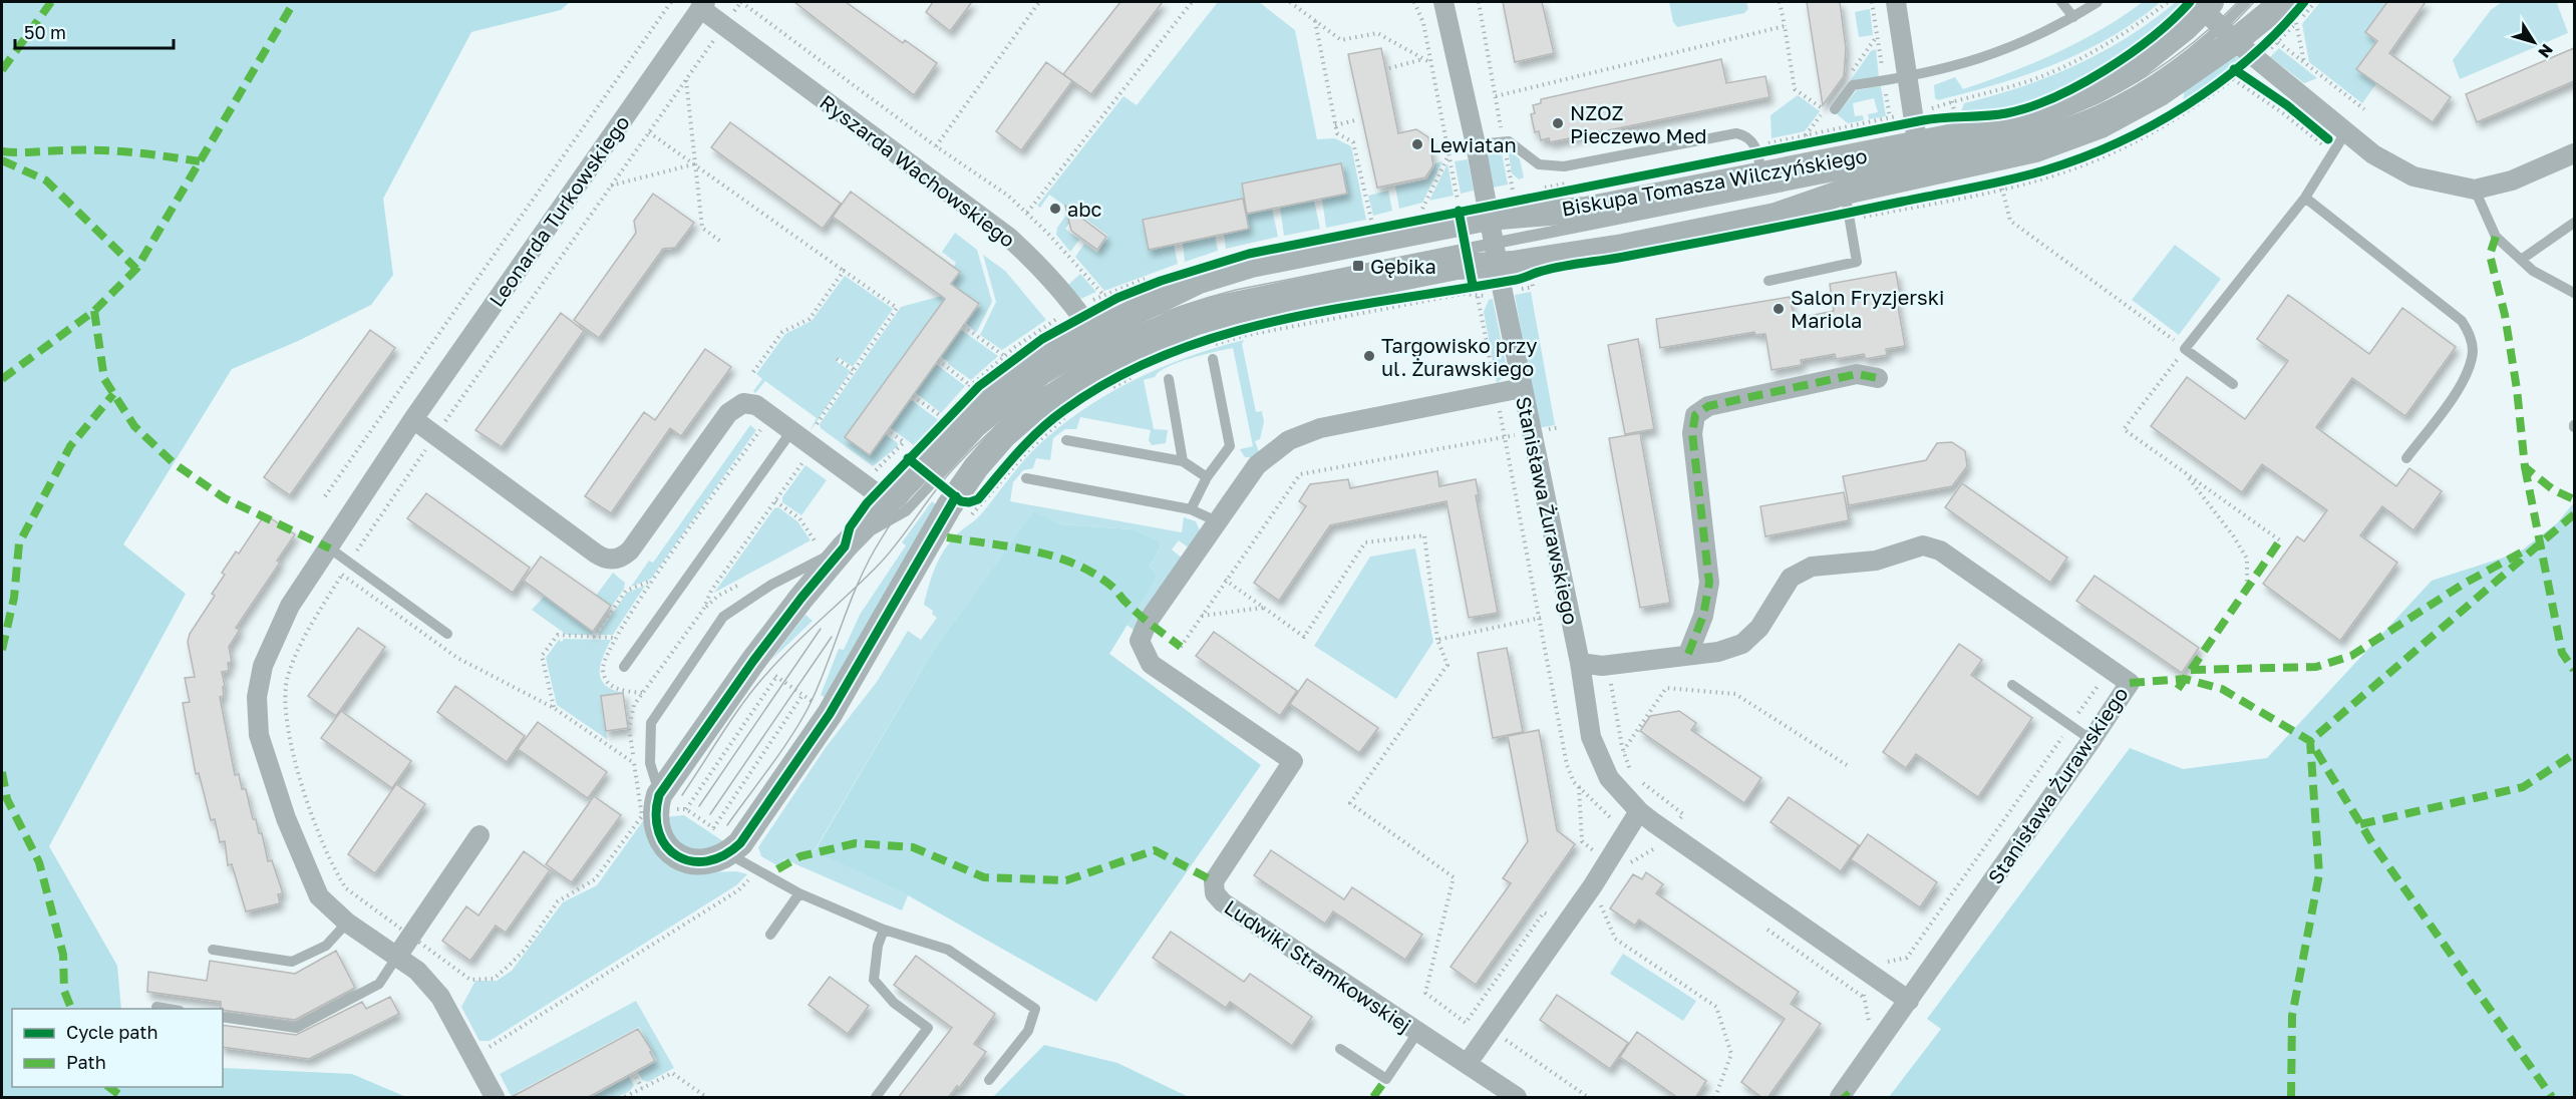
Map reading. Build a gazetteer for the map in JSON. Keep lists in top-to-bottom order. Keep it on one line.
{"streets":{"street":["Ryszarda Wachowskiego","Biskupa Tomasza Wilczyńskiego","Leonarda Turkowskiego","Stanisława Żurawskiego","Ludwiki Stramkowskiej"]},"crossings":[["Ryszarda Wachowskiego","Biskupa Tomasza Wilczyńskiego"],["Ryszarda Wachowskiego","Leonarda Turkowskiego"],["Biskupa Tomasza Wilczyńskiego","Stanisława Żurawskiego"],["Stanisława Żurawskiego","Ludwiki Stramkowskiej"]],"places":{"other":["NZOZ Pieczewo Med","Lewiatan","abc","Salon Fryzjerski Mariola","Targowisko przy ul. Żurawskiego"],"transit":["Gębika"]},"legend":["Cycle path","Path"],"scale_bar":"50 m","north":"bottom right"}
